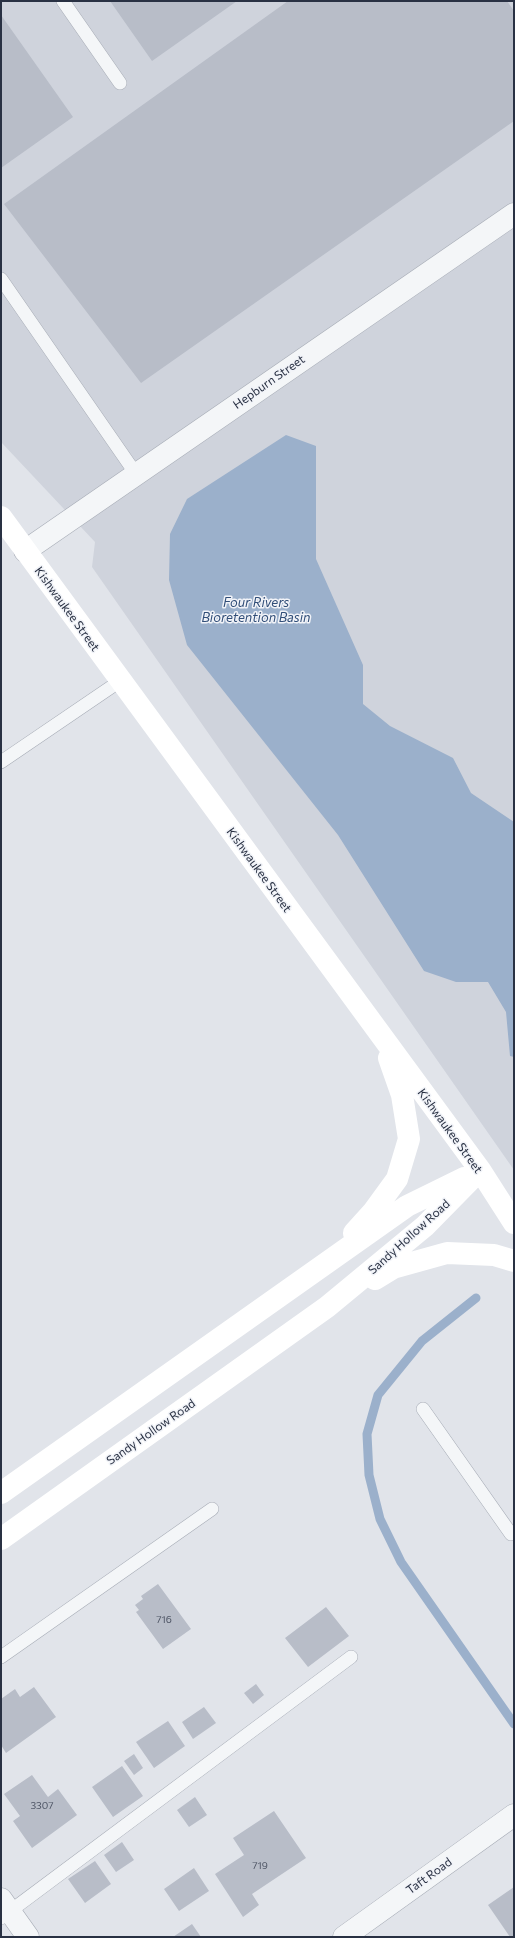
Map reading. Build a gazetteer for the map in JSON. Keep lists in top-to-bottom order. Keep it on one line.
{"streets":{"street":["Hepburn Street","Kishwaukee Street","Sandy Hollow Road","Taft Road"]},"crossings":[["Hepburn Street","Kishwaukee Street"],["Kishwaukee Street","Sandy Hollow Road"]],"water":["Four Rivers Bioretention Basin"],"house_numbers":["716","3307","719"]}
